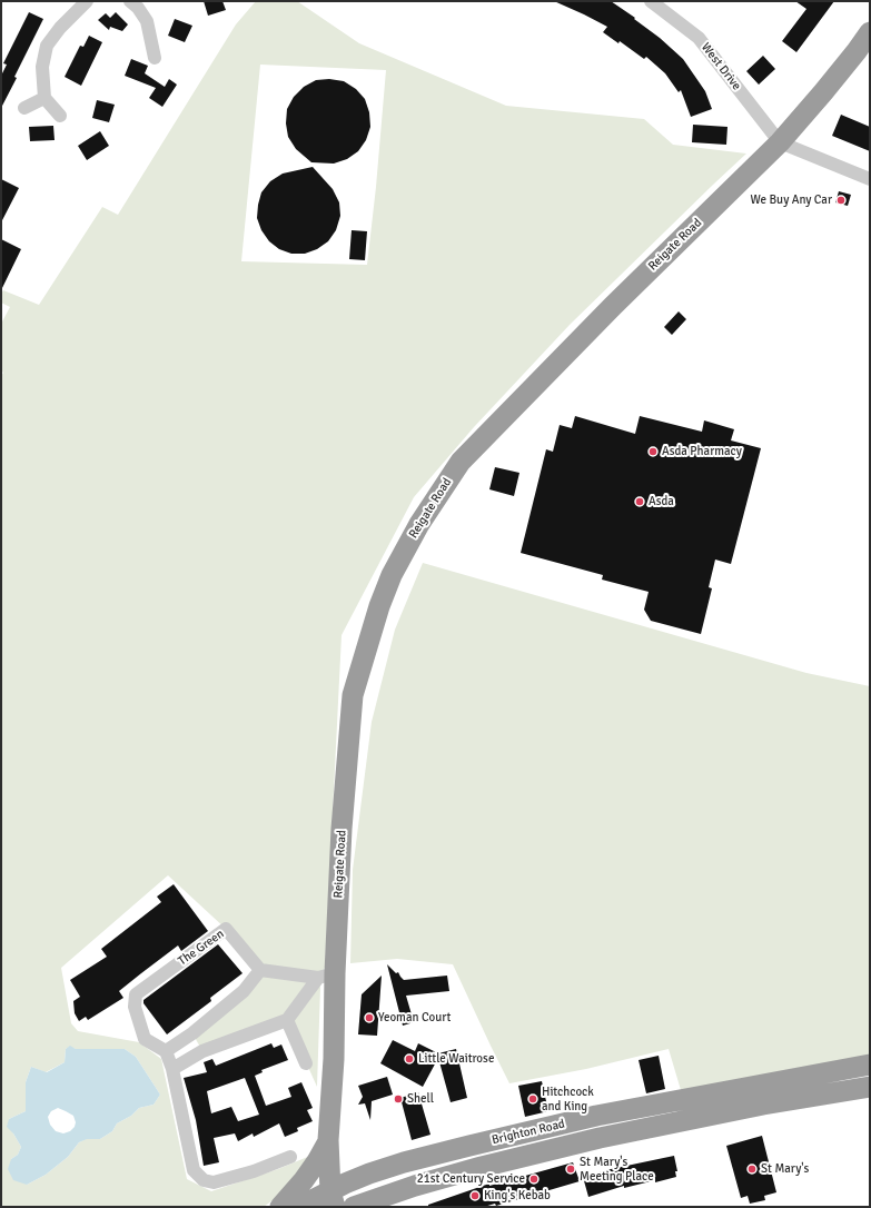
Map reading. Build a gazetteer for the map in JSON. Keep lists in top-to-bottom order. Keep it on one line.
{"streets":{"highway":["Reigate Road","Brighton Road"],"street":["West Drive","The Green"]},"crossings":[["West Drive","Reigate Road"],["Reigate Road","Brighton Road"]],"places":["We Buy Any Car","Asda Pharmacy","Asda","Yeoman Court","Little Waitrose","Shell","Hitchcock and King","St Mary's Meeting Place","St Mary's","21st Century Service","King's Kebab"]}
